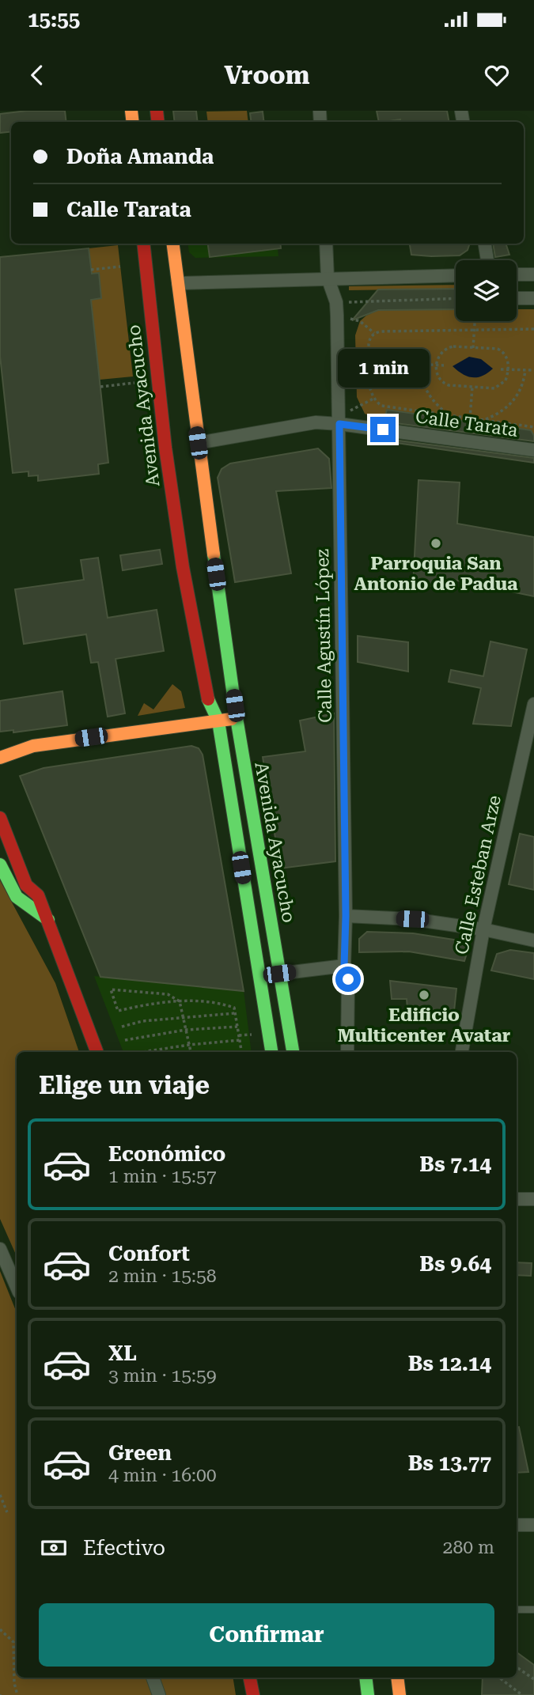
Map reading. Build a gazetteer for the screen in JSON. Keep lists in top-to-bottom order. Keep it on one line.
{"streets":{"main road":["Avenida Ayacucho"],"street":["Calle Tarata","Calle Agustín López","Calle Esteban Arze"]},"crossings":[["Avenida Ayacucho","Calle Tarata"],["Calle Tarata","Calle Agustín López"]],"places":["Parroquia San Antonio de Padua","Edificio Multicenter Avatar"],"page":{"status":"15:55","header":"Vroom","banner":["Doña Amanda","Calle Tarata"],"bubble":"1 min","heading":"Elige un viaje","list":[{"name":"Económico","note":"1 min · 15:57","value":"Bs 7.14"},{"name":"Confort","note":"2 min · 15:58","value":"Bs 9.64"},{"name":"XL","note":"3 min · 15:59","value":"Bs 12.14"},{"name":"Green","note":"4 min · 16:00","value":"Bs 13.77"}],"pay":["Efectivo","280 m"],"buttons":"Confirmar"}}
